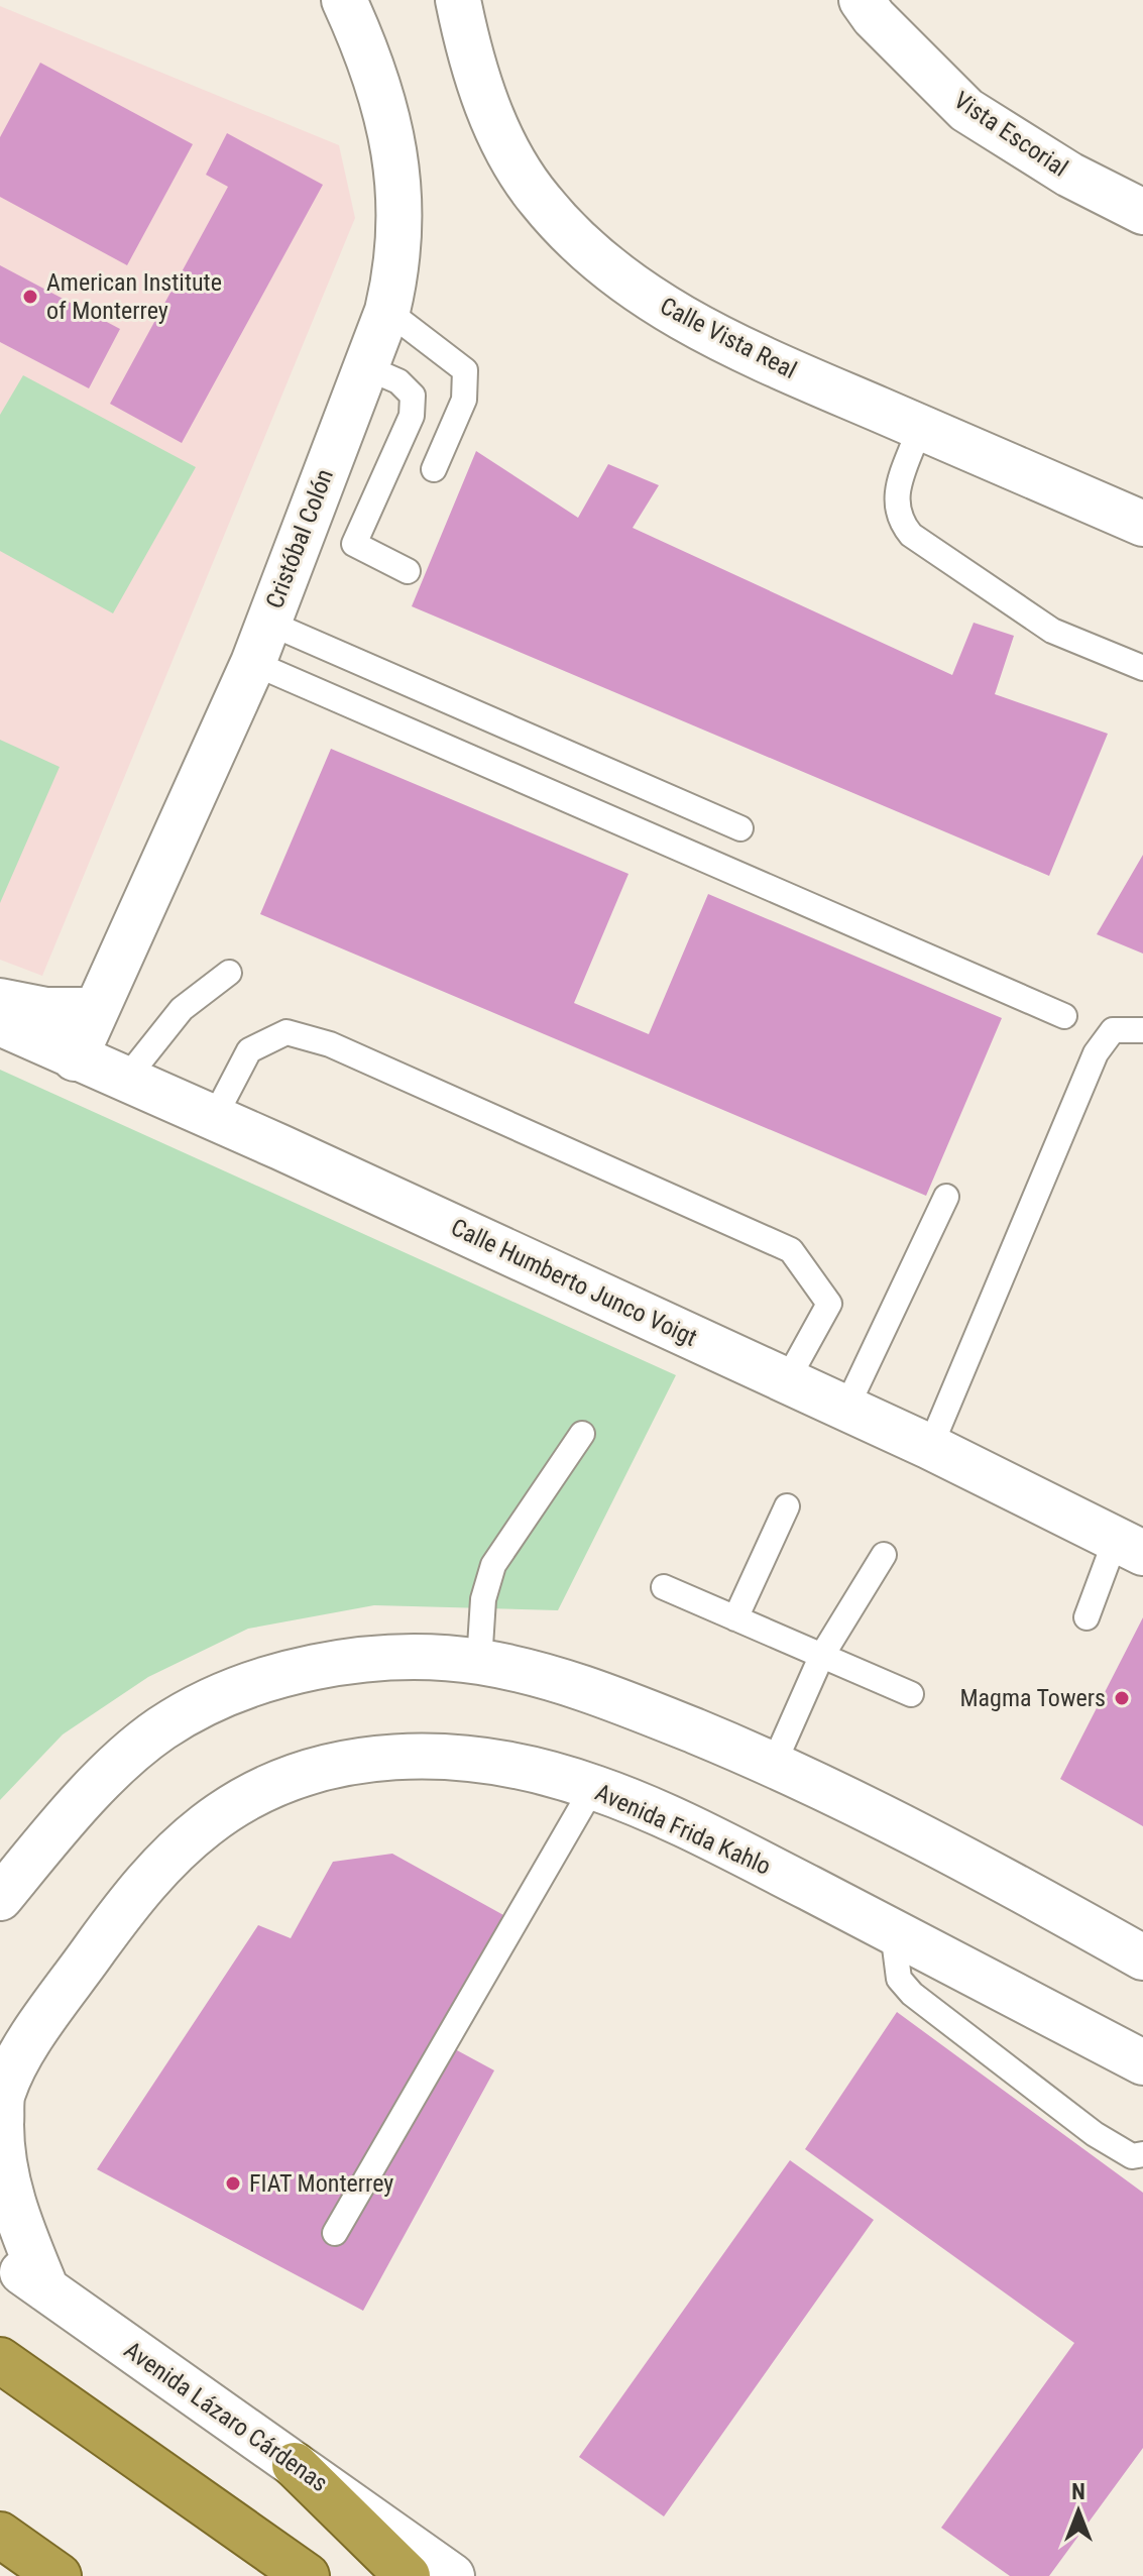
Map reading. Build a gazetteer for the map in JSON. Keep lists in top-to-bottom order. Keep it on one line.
{"streets":{"street":["Vista Escorial","Calle Vista Real","Cristóbal Colón","Calle Humberto Junco Voigt","Avenida Frida Kahlo","Avenida Lázaro Cárdenas"]},"crossings":[["Cristóbal Colón","Calle Humberto Junco Voigt"],["Avenida Frida Kahlo","Avenida Lázaro Cárdenas"]],"places":["American Institute of Monterrey","Magma Towers","FIAT Monterrey"],"north":"top"}
